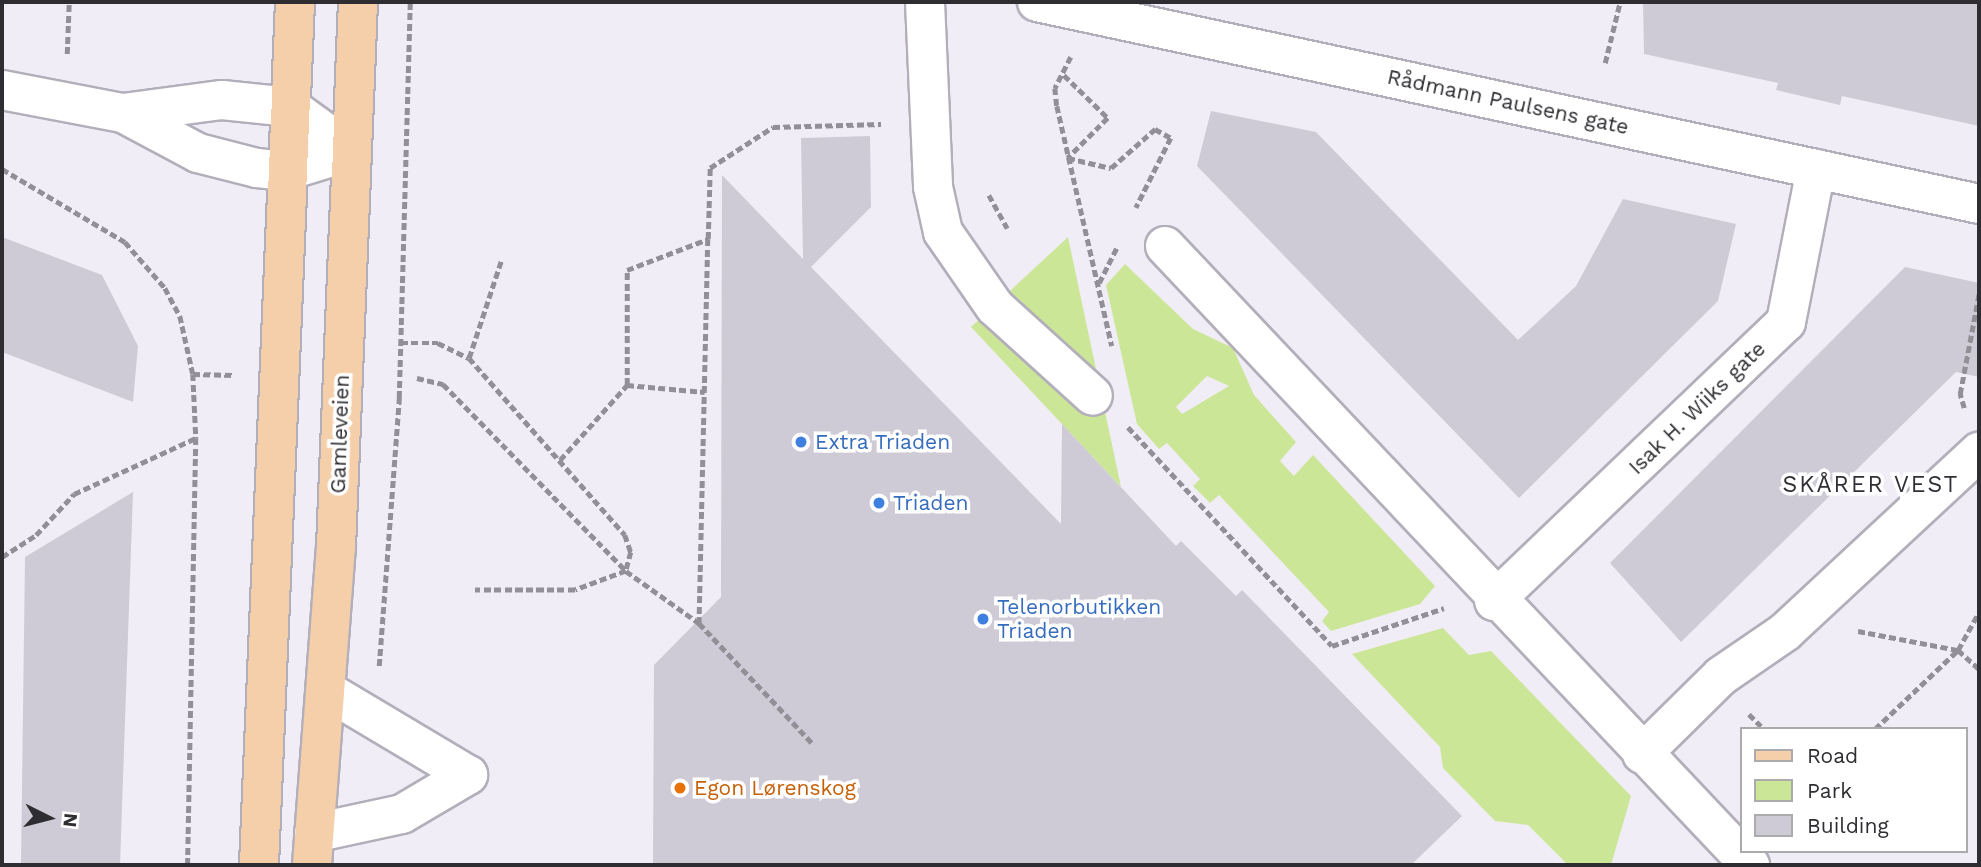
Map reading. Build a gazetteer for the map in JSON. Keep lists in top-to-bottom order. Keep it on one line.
{"streets":{"main road":["Gamleveien"],"street":["Rådmann Paulsens gate","Isak H. Wiiks gate"]},"crossings":[["Rådmann Paulsens gate","Isak H. Wiiks gate"]],"districts":["SKÅRER VEST"],"places":["Extra Triaden","Triaden","Telenorbutikken Triaden","Egon Lørenskog"],"legend":["Road","Park","Building"],"north":"right"}
